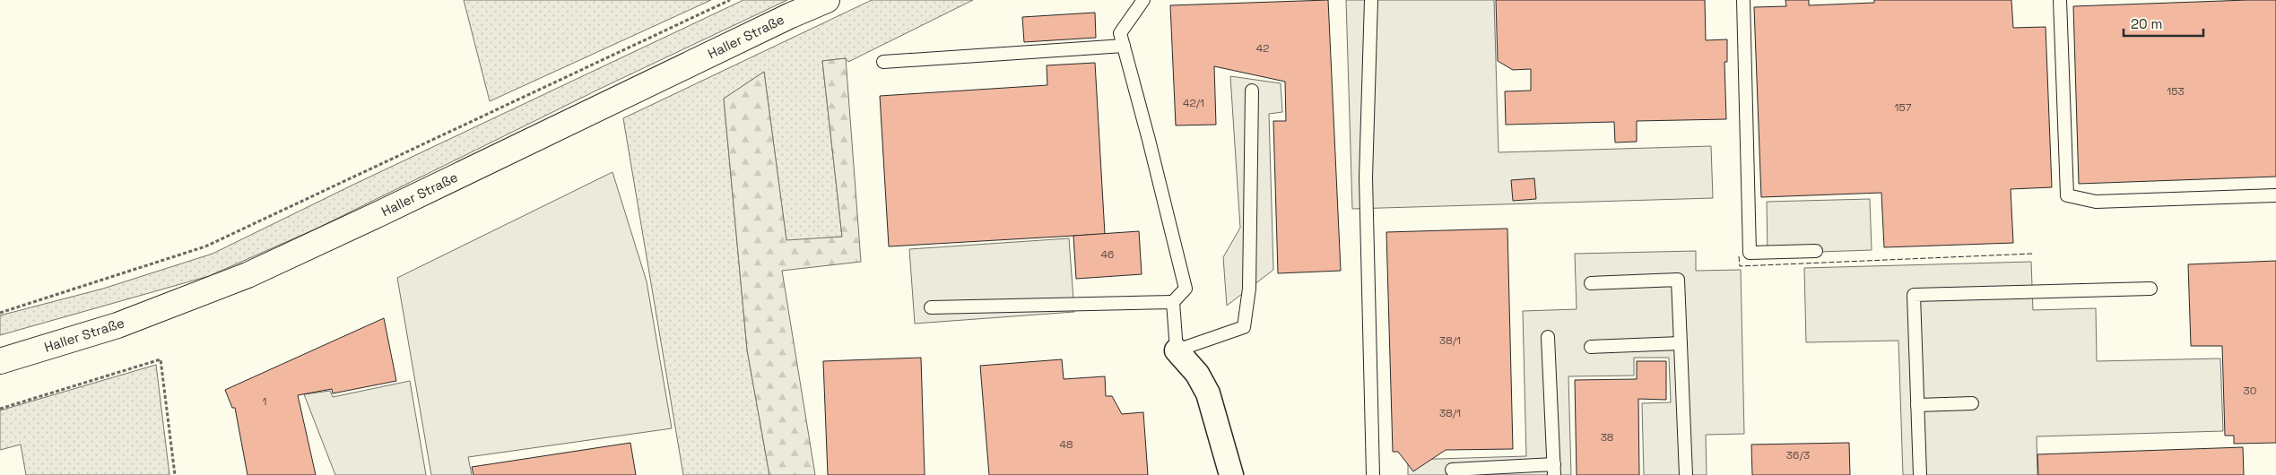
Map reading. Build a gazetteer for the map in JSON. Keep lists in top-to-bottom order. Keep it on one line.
{"streets":{"main road":["Haller Straße"]},"house_numbers":["42","153","42/1","157","46","38/1","30","1","38/1","38","48","36/3"],"scale_bar":"20 m"}
